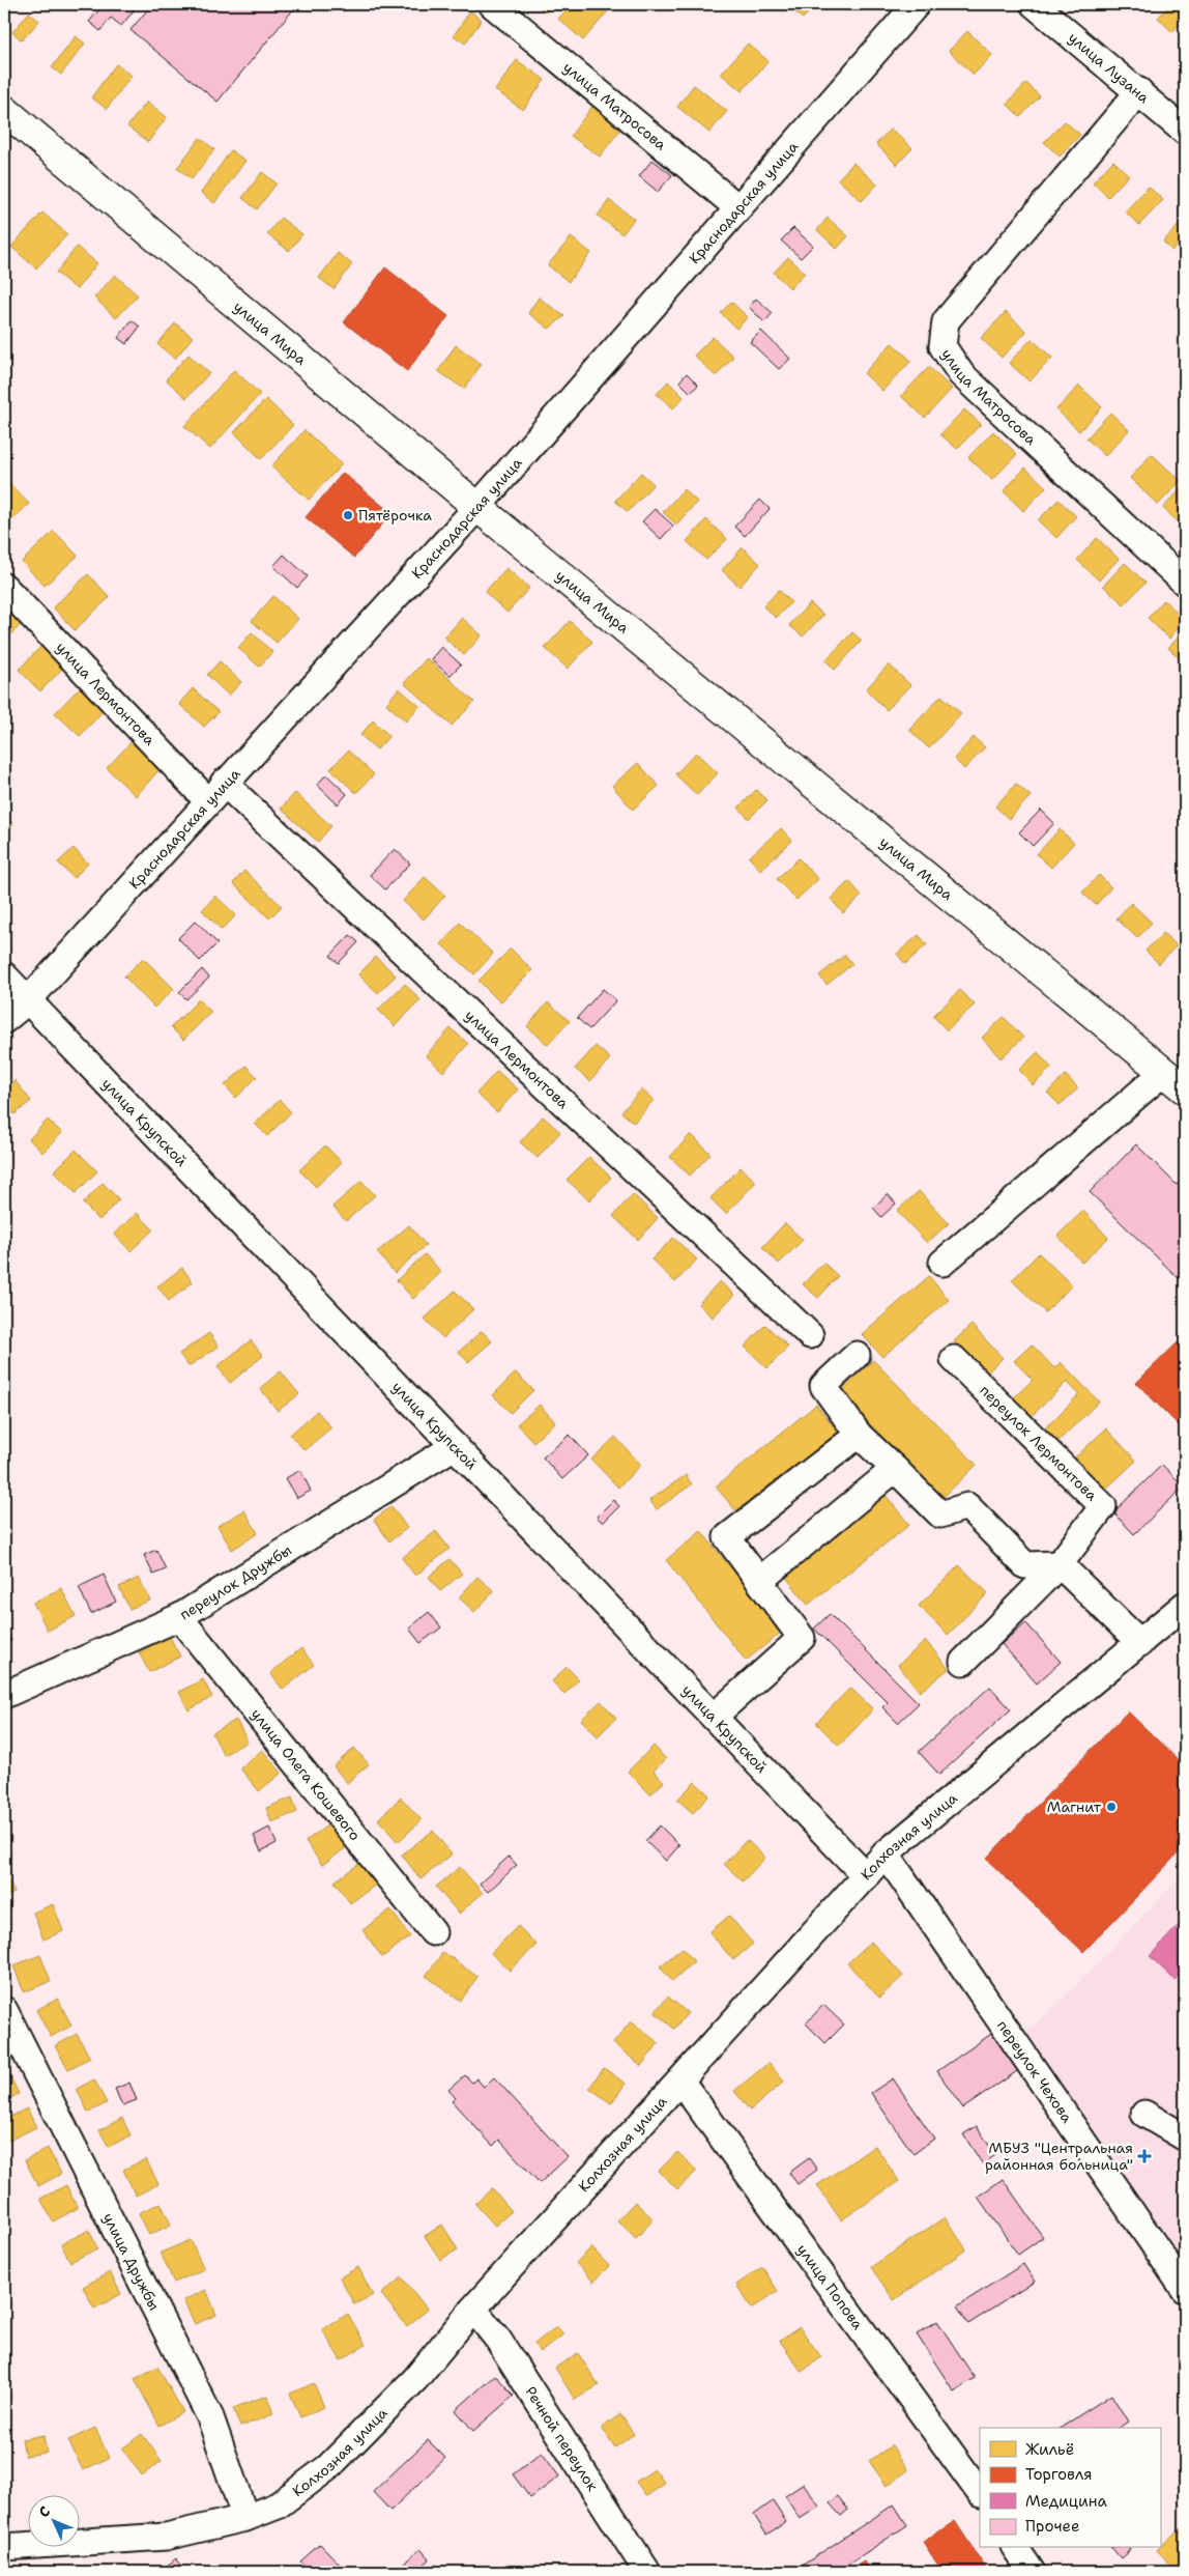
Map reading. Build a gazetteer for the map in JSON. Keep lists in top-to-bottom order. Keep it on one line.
{"streets":{"main road":["улица Мира"],"street":["улица Лузана","улица Матросова","Краснодарская улица","улица Лермонтова","улица Крупской","переулок Лермонтова","переулок Дружбы","улица Олега Кошевого","Колхозная улица","переулок Чехова","улица Дружбы","улица Попова","Речной переулок"]},"crossings":[["улица Лузана","улица Матросова"],["улица Матросова","Краснодарская улица"],["Краснодарская улица","улица Мира"],["Краснодарская улица","улица Лермонтова"],["Краснодарская улица","улица Крупской"],["улица Крупской","переулок Дружбы"],["улица Крупской","Колхозная улица"],["переулок Дружбы","улица Олега Кошевого"],["Колхозная улица","переулок Чехова"],["Колхозная улица","улица Дружбы"],["Колхозная улица","улица Попова"],["Колхозная улица","Речной переулок"]],"places":{"other":["Пятёрочка","Магнит"],"health":["МБУЗ \"Центральная районная больница\""]},"legend":["Жильё","Торговля","Медицина","Прочее"],"north":"top left"}
